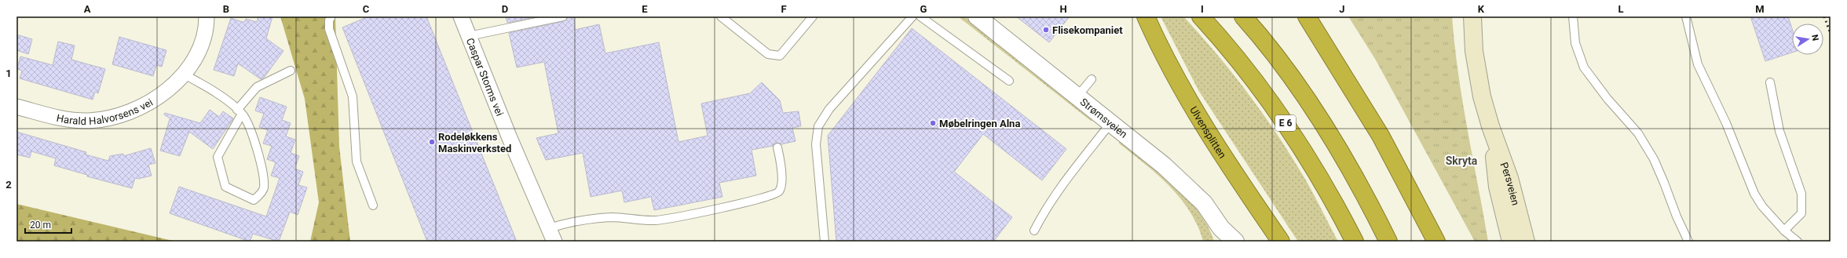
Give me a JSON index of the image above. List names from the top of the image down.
{
  "streets": {
    "highway": ["E 6", "Ulvensplitten"],
    "main road": ["Persveien"],
    "street": ["Caspar Storms vei", "Harald Halvorsens vei", "Strømsveien"]
  },
  "districts": ["Skryta"],
  "places": ["Flisekompaniet", "Møbelringen Alna", "Rodeløkkens Maskinverksted"],
  "scale_bar": "20 m",
  "north": "right",
  "grid": {
    "columns": [
      "A",
      "B",
      "C",
      "D",
      "E",
      "F",
      "G",
      "H",
      "I",
      "J",
      "K",
      "L",
      "M"
    ],
    "rows": ["1", "2"]
  }
}
